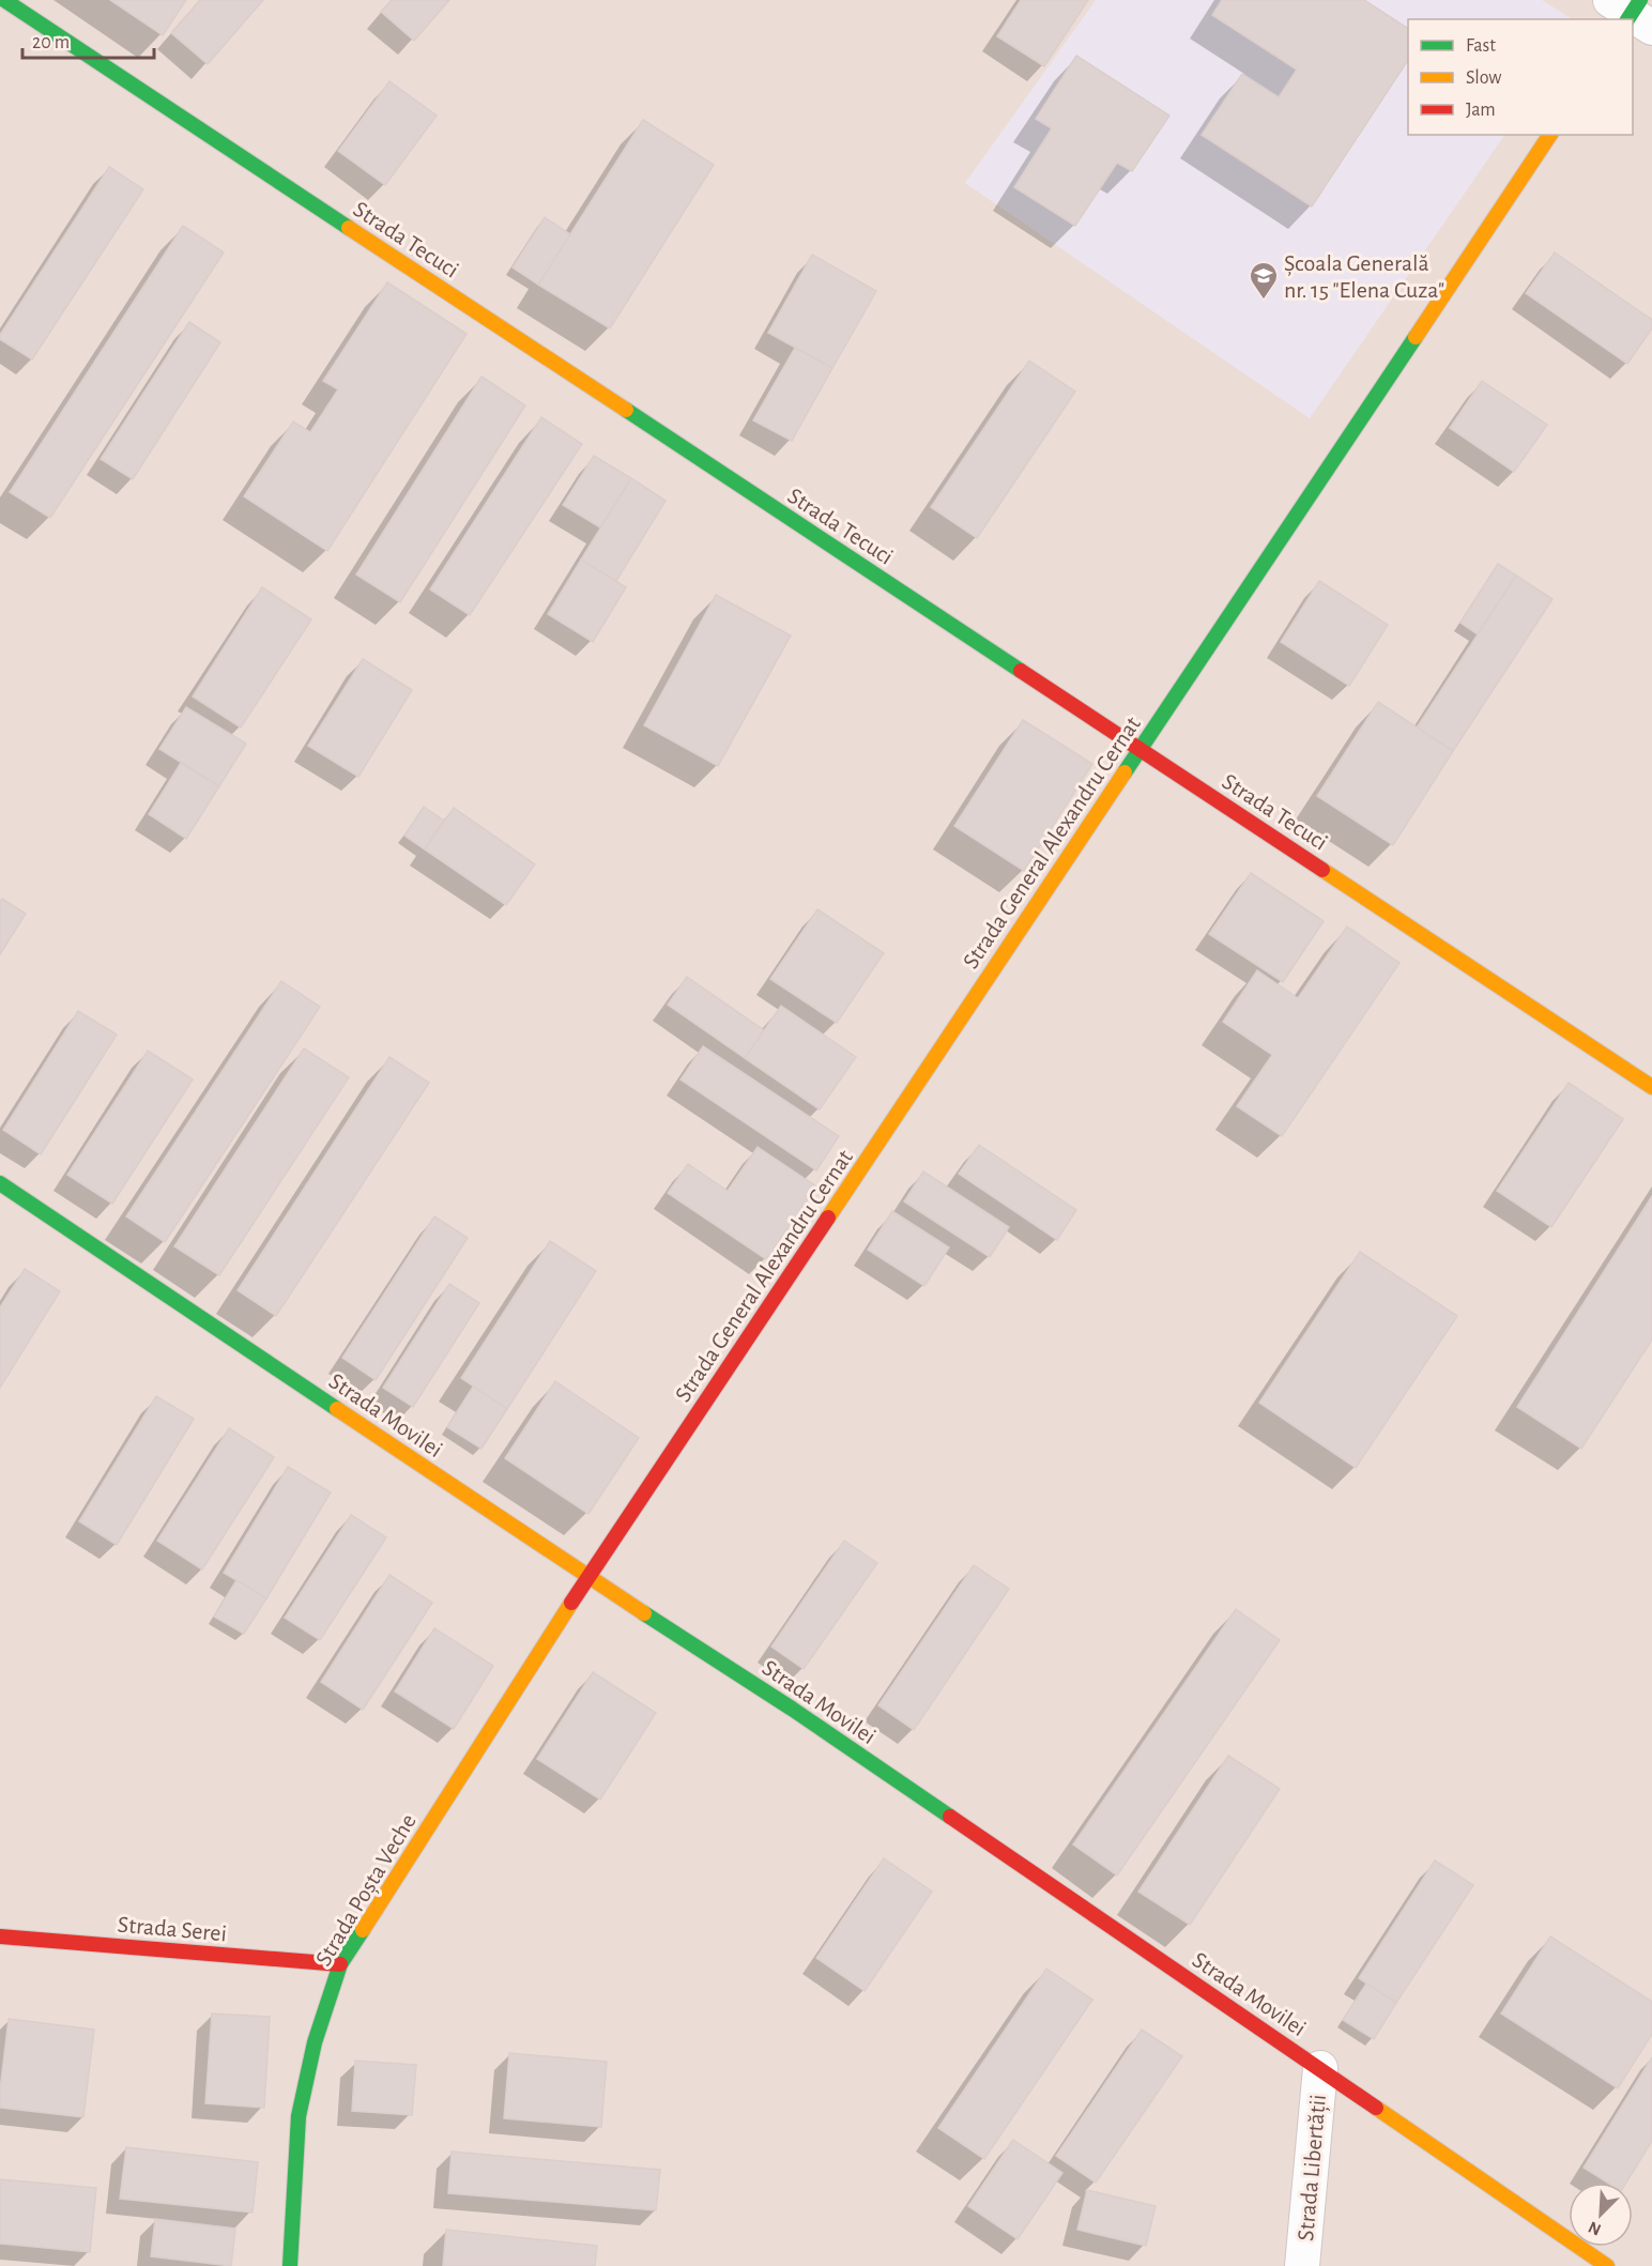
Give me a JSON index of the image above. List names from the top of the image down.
{
  "streets": {
    "street": [
      "Strada Tecuci",
      "Strada General Alexandru Cernat",
      "Strada Movilei",
      "Strada Poșta Veche",
      "Strada Serei",
      "Strada Libertății"
    ]
  },
  "crossings": [
    ["Strada Tecuci", "Strada General Alexandru Cernat"],
    ["Strada General Alexandru Cernat", "Strada Movilei"],
    ["Strada General Alexandru Cernat", "Strada Poșta Veche"],
    ["Strada Movilei", "Strada Poșta Veche"],
    ["Strada Movilei", "Strada Libertății"],
    ["Strada Poșta Veche", "Strada Serei"]
  ],
  "places": {
    "school or university": ["Școala Generală nr. 15 \"Elena Cuza\""]
  },
  "legend": ["Fast", "Slow", "Jam"],
  "scale_bar": "20 m",
  "north": "bottom left"
}
